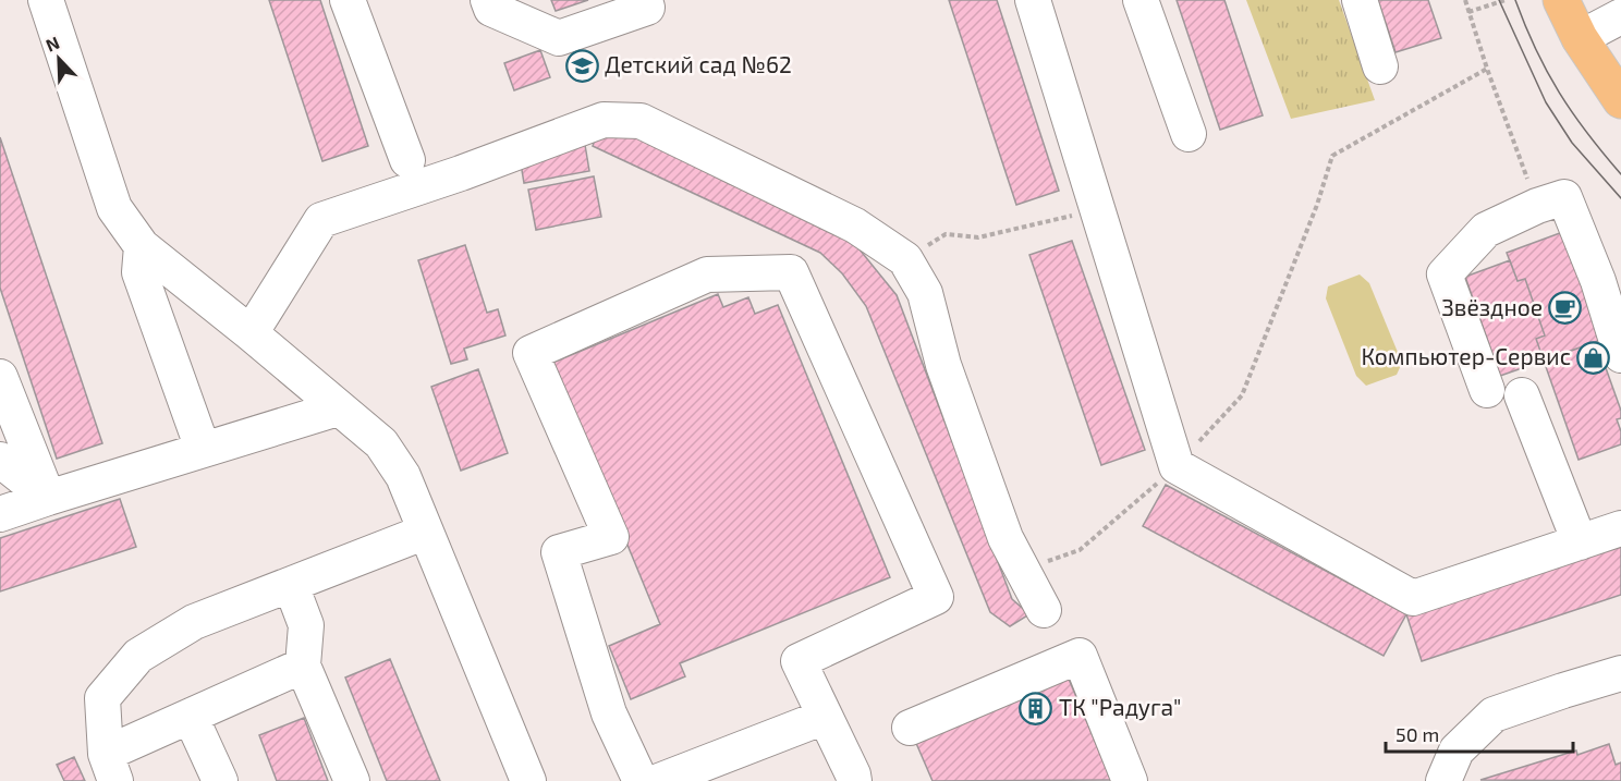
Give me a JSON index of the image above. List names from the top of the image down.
{
  "places": {
    "school or university": ["Детский сад №62"],
    "cafe": ["Звёздное"],
    "shop": ["Компьютер-Сервис"],
    "building": ["ТК \"Радуга\""]
  },
  "scale_bar": "50 m",
  "north": "top left"
}
